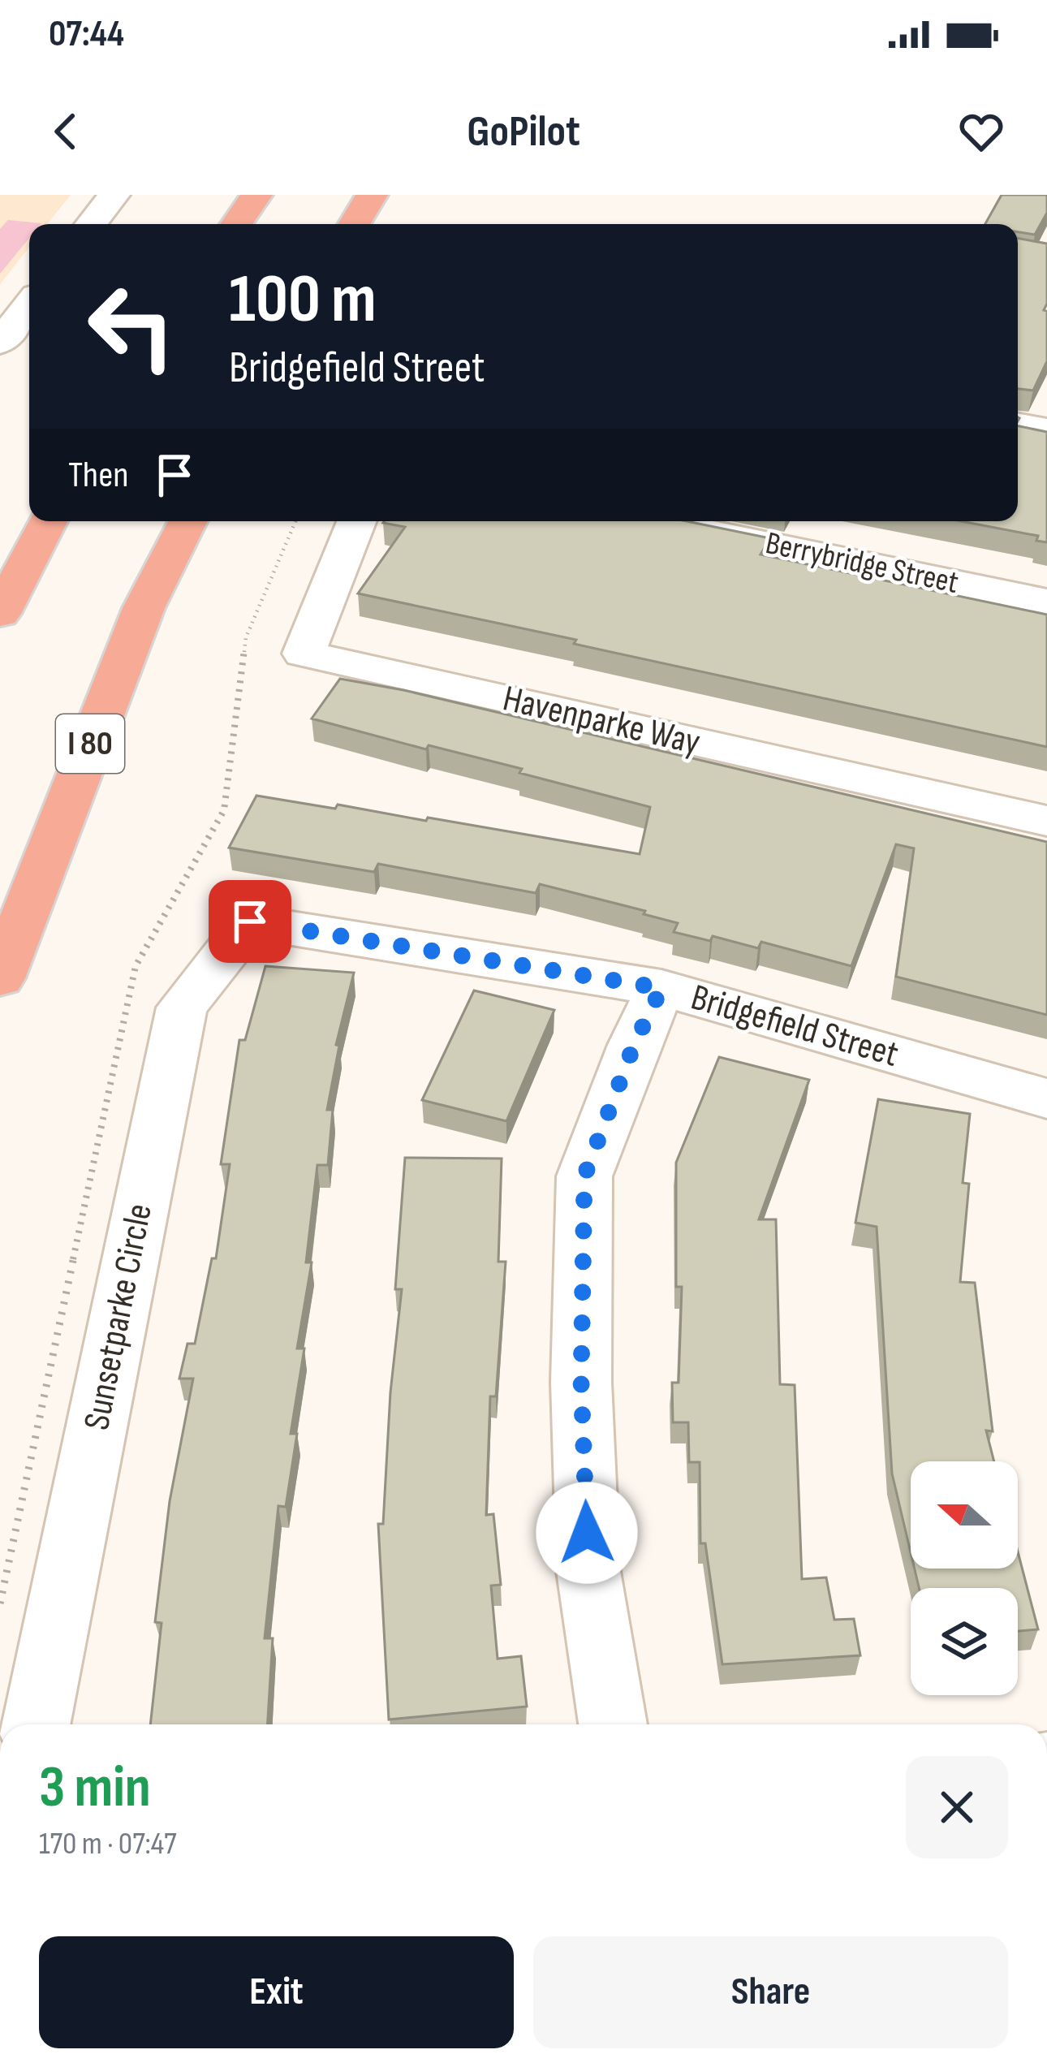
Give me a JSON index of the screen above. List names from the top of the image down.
{
  "streets": {
    "highway": ["I 80"],
    "street": [
      "Berrybridge Street",
      "Havenparke Way",
      "Bridgefield Street",
      "Sunsetparke Circle"
    ]
  },
  "crossings": [
    ["Bridgefield Street", "Sunsetparke Circle"]
  ],
  "north": "left",
  "page": {
    "status": "07:44",
    "header": "GoPilot",
    "turn": ["100 m", "Bridgefield Street"],
    "then": "Then",
    "heading": ["3 min", "170 m · 07:47"],
    "buttons": ["Exit", "Share"]
  }
}
